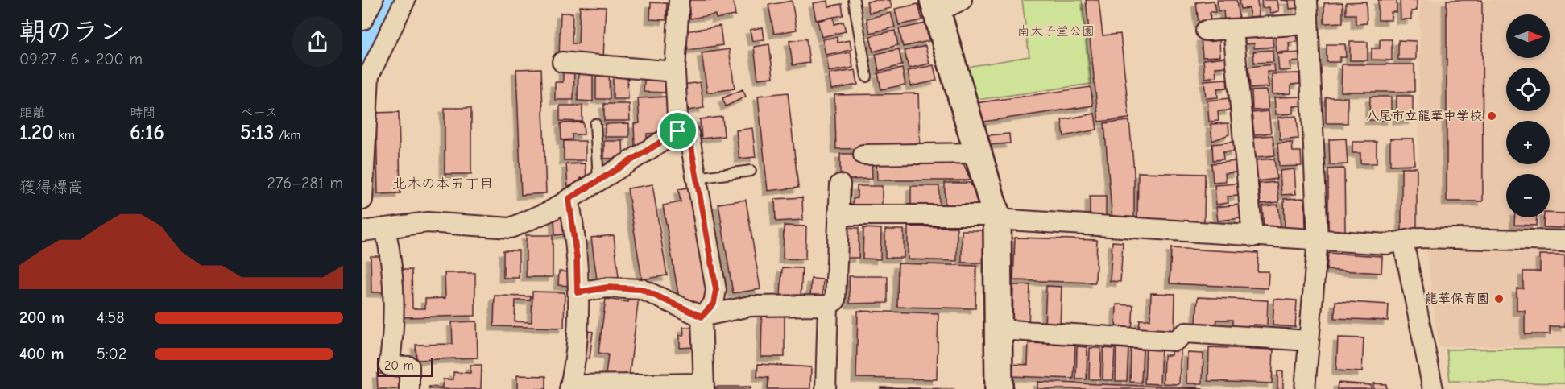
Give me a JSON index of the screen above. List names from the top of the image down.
{
  "districts": ["北木の本五丁目"],
  "parks": ["南太子堂公園"],
  "places": ["八尾市立龍華中学校", "龍華保育園"],
  "scale_bar": "20 m",
  "north": "right",
  "page": {
    "heading": ["朝のラン", "09:27 · 6 × 200 m"],
    "map_buttons": ["+", "−"],
    "stats": [
      ["距離", "1.20 km"],
      ["時間", "6:16"],
      ["ペース", "5:13 /km"]
    ],
    "chart": ["獲得標高", "276–281 m"],
    "list": [
      {
        "name": "200 m",
        "note": "4:58"
      },
      {
        "name": "400 m",
        "note": "5:02"
      }
    ],
    "scale": "20 m"
  }
}
